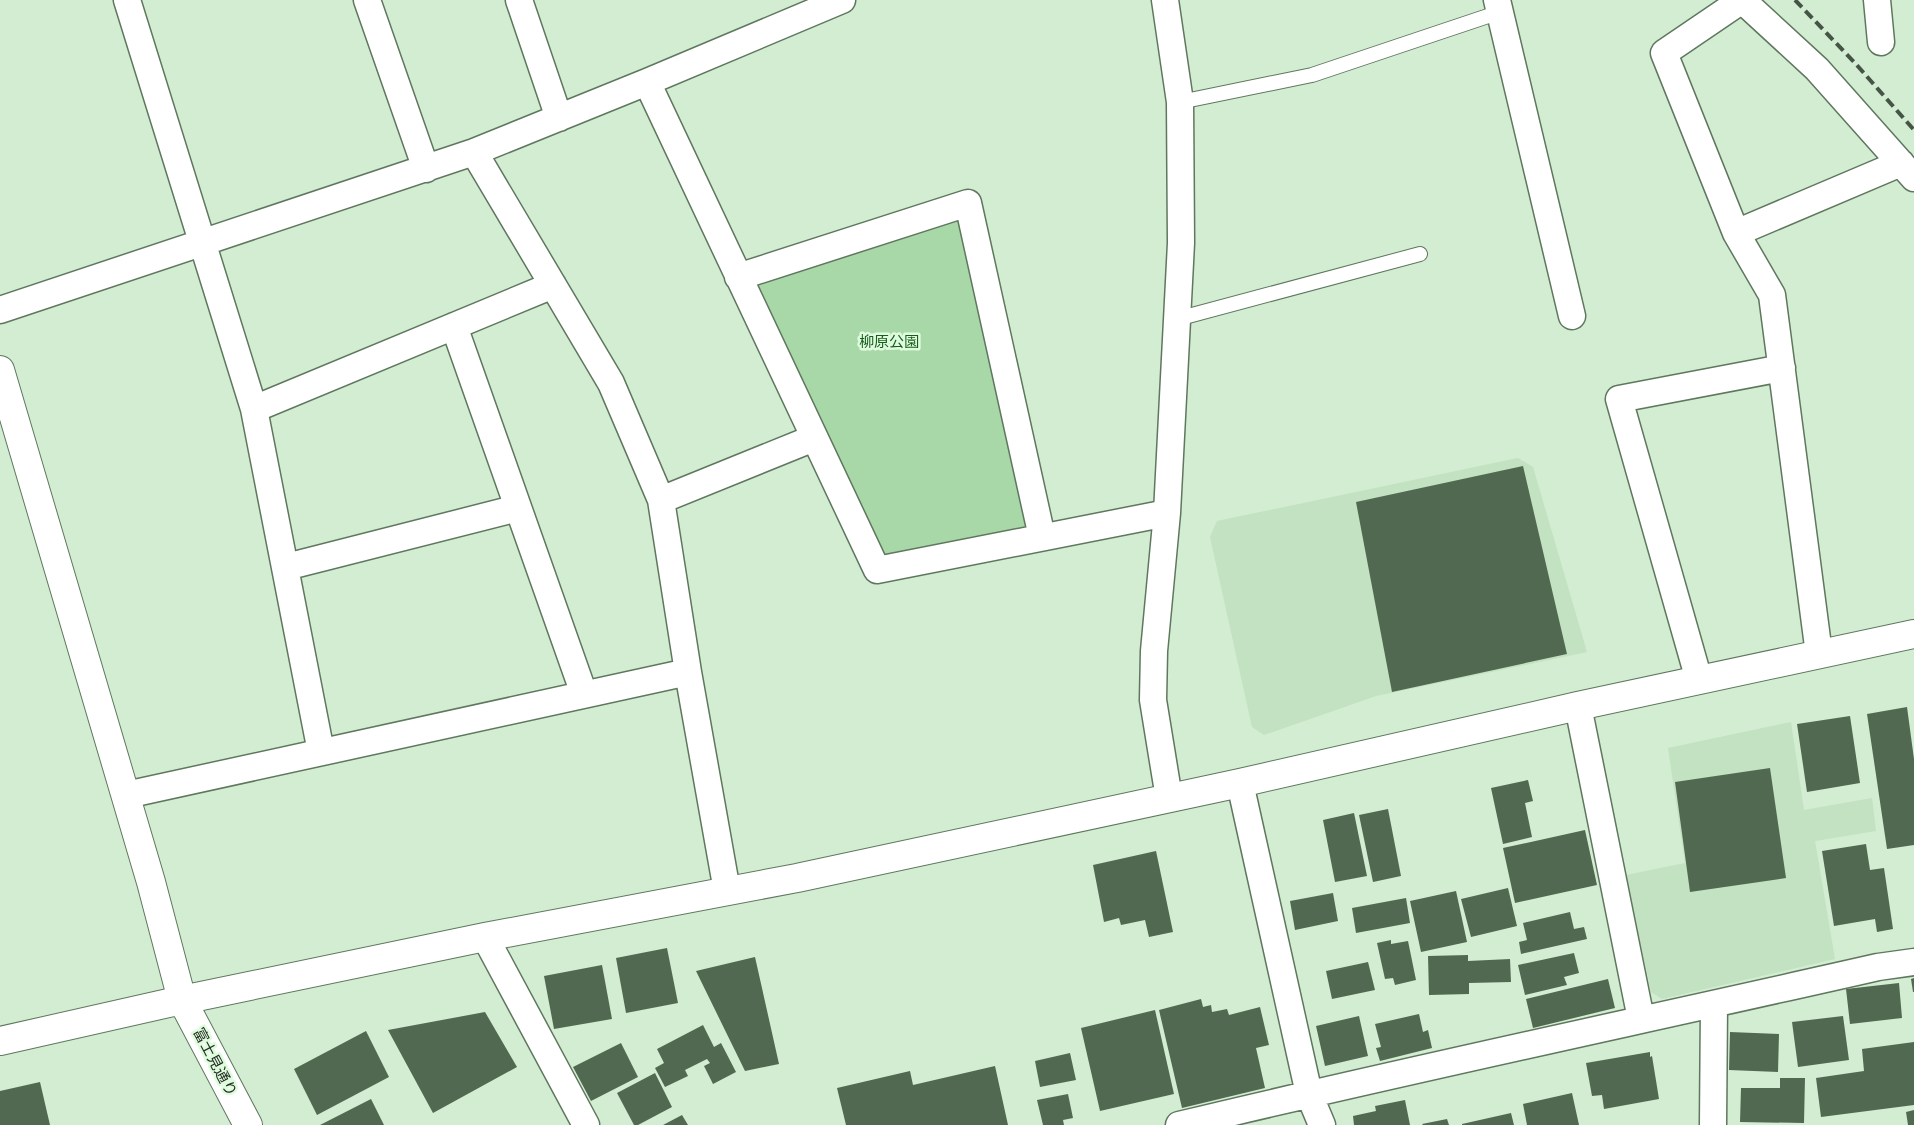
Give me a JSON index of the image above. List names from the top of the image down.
{
  "streets": {
    "street": ["富士見通り"]
  },
  "parks": ["柳原公園"]
}
